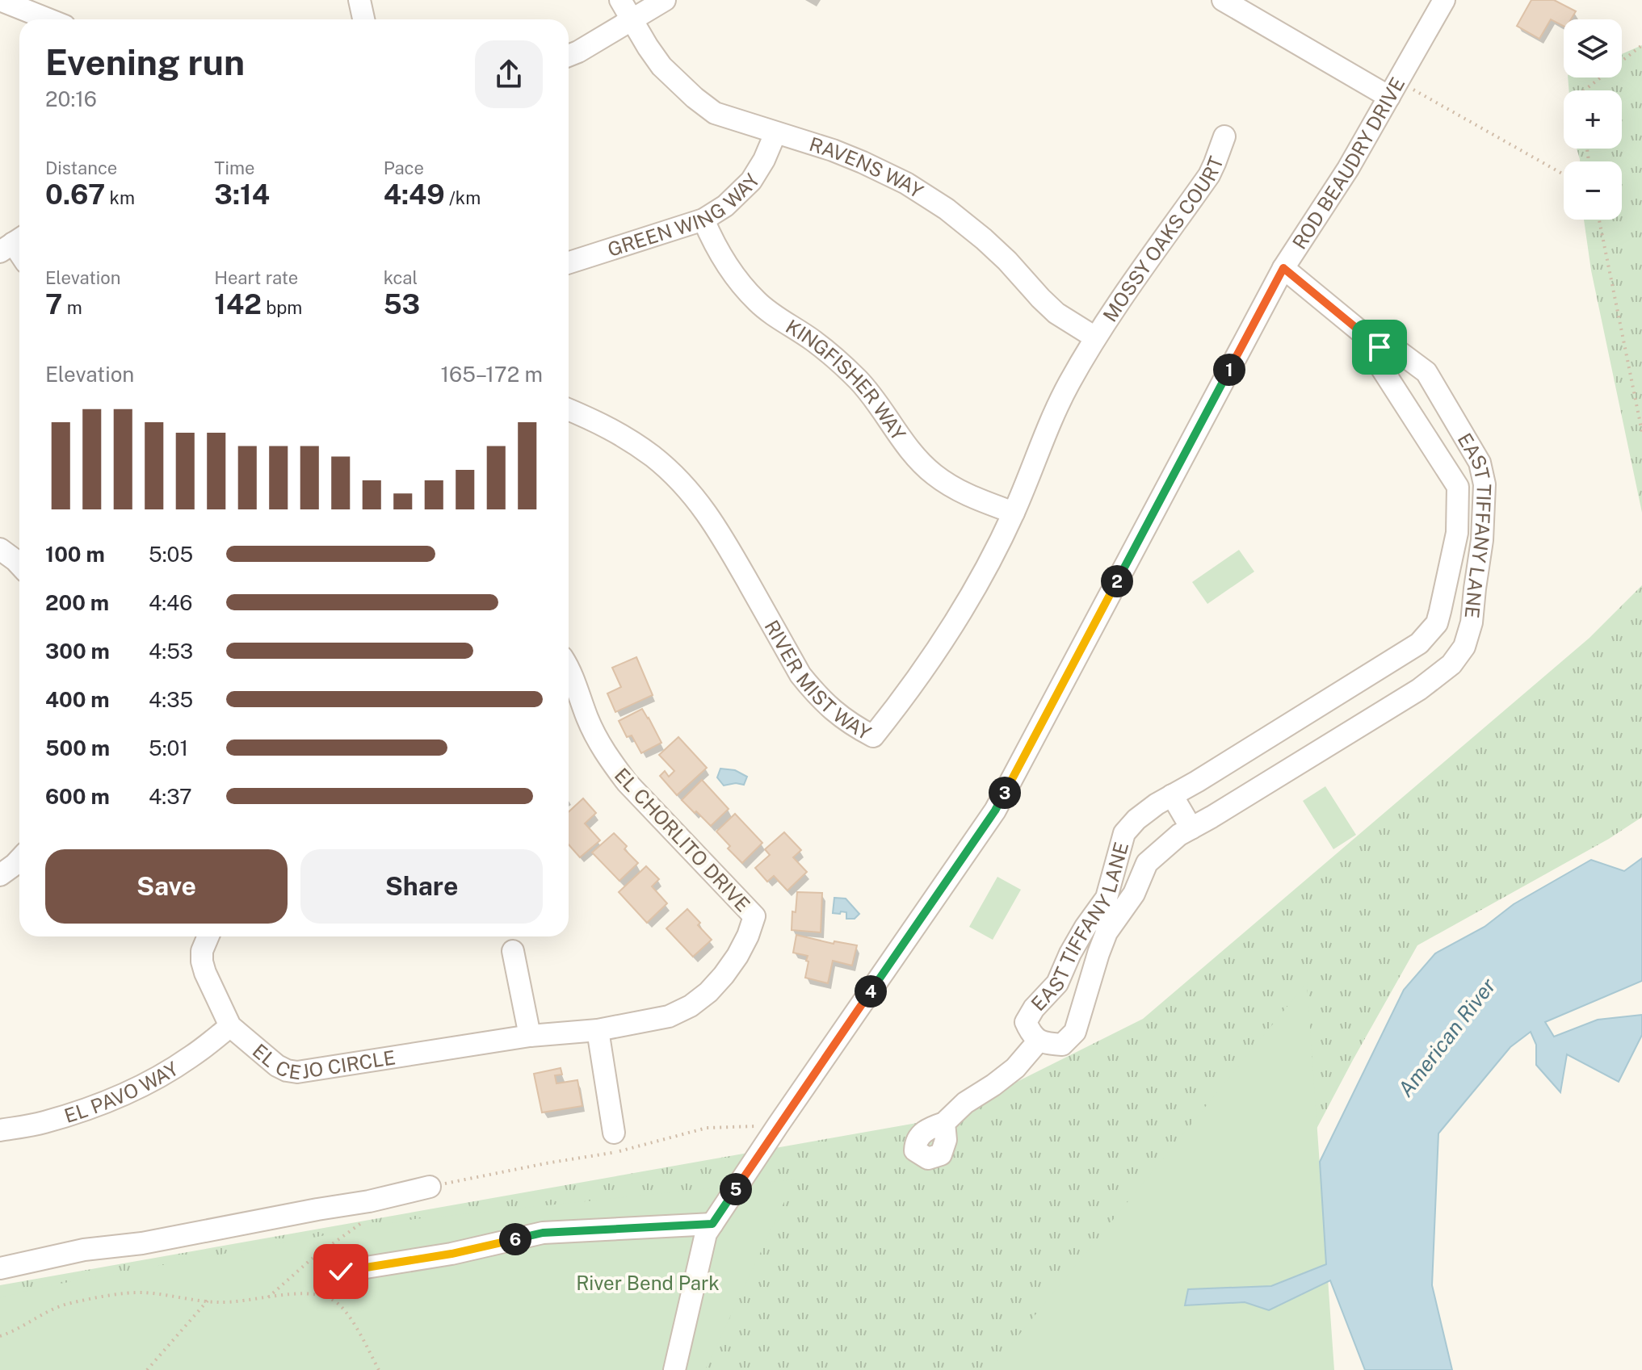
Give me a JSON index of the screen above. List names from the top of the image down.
{
  "streets": {
    "street": [
      "ROD BEAUDRY DRIVE",
      "RAVENS WAY",
      "GREEN WING WAY",
      "MOSSY OAKS COURT",
      "KINGFISHER WAY",
      "EAST TIFFANY LANE",
      "RIVER MIST WAY",
      "EL CHORLITO DRIVE",
      "EL CEJO CIRCLE",
      "EL PAVO WAY"
    ]
  },
  "crossings": [
    ["ROD BEAUDRY DRIVE", "EAST TIFFANY LANE"],
    ["RAVENS WAY", "GREEN WING WAY"],
    ["RAVENS WAY", "MOSSY OAKS COURT"],
    ["RAVENS WAY", "RIVER MIST WAY"],
    ["GREEN WING WAY", "KINGFISHER WAY"],
    ["MOSSY OAKS COURT", "RIVER MIST WAY"],
    ["KINGFISHER WAY", "RIVER MIST WAY"],
    ["EL CHORLITO DRIVE", "EL CEJO CIRCLE"],
    ["EL CEJO CIRCLE", "EL PAVO WAY"]
  ],
  "water": ["American River"],
  "parks": ["River Bend Park"],
  "page": {
    "map_buttons": ["+", "−"],
    "heading": ["Evening run", "20:16"],
    "stats": [
      ["Distance", "0.67 km"],
      ["Time", "3:14"],
      ["Pace", "4:49 /km"],
      ["Elevation", "7 m"],
      ["Heart rate", "142 bpm"],
      ["kcal", "53"]
    ],
    "chart": ["Elevation", "165–172 m"],
    "pins": [
      "1",
      "2",
      "3",
      "4",
      "5",
      "6"
    ],
    "list": [
      {
        "name": "100 m",
        "note": "5:05"
      },
      {
        "name": "200 m",
        "note": "4:46"
      },
      {
        "name": "300 m",
        "note": "4:53"
      },
      {
        "name": "400 m",
        "note": "4:35"
      },
      {
        "name": "500 m",
        "note": "5:01"
      },
      {
        "name": "600 m",
        "note": "4:37"
      }
    ],
    "buttons": ["Save", "Share"]
  }
}
